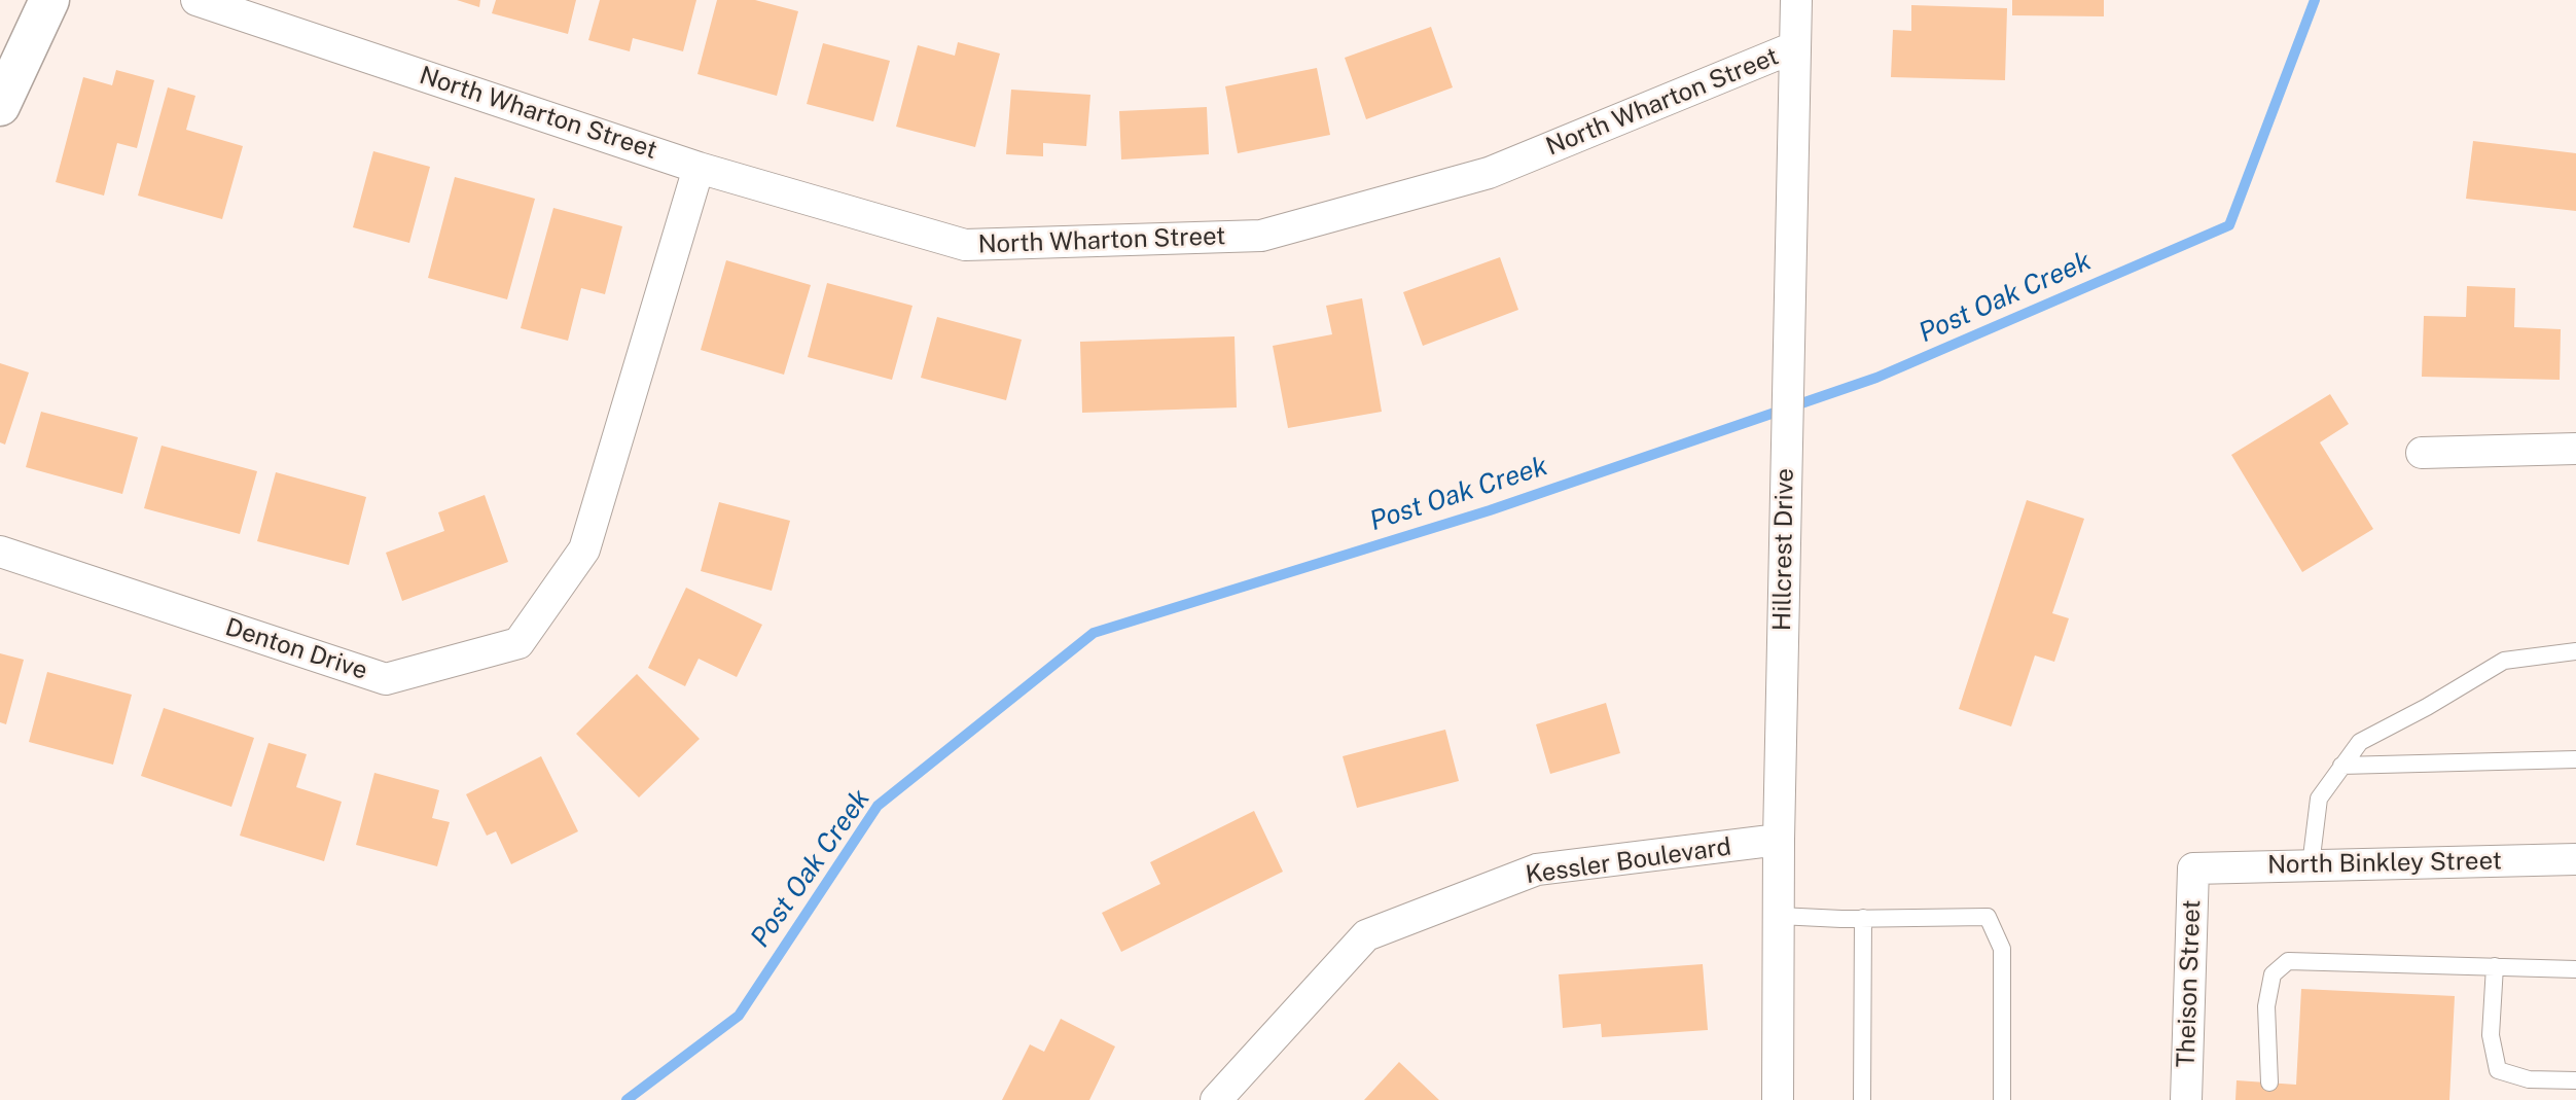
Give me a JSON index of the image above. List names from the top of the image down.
{
  "streets": {
    "street": [
      "North Wharton Street",
      "Hillcrest Drive",
      "Denton Drive",
      "Kessler Boulevard",
      "North Binkley Street",
      "Theison Street"
    ]
  },
  "crossings": [
    ["North Wharton Street", "Hillcrest Drive"],
    ["North Wharton Street", "Denton Drive"],
    ["Hillcrest Drive", "Kessler Boulevard"],
    ["North Binkley Street", "Theison Street"]
  ],
  "water": ["Post Oak Creek"]
}
